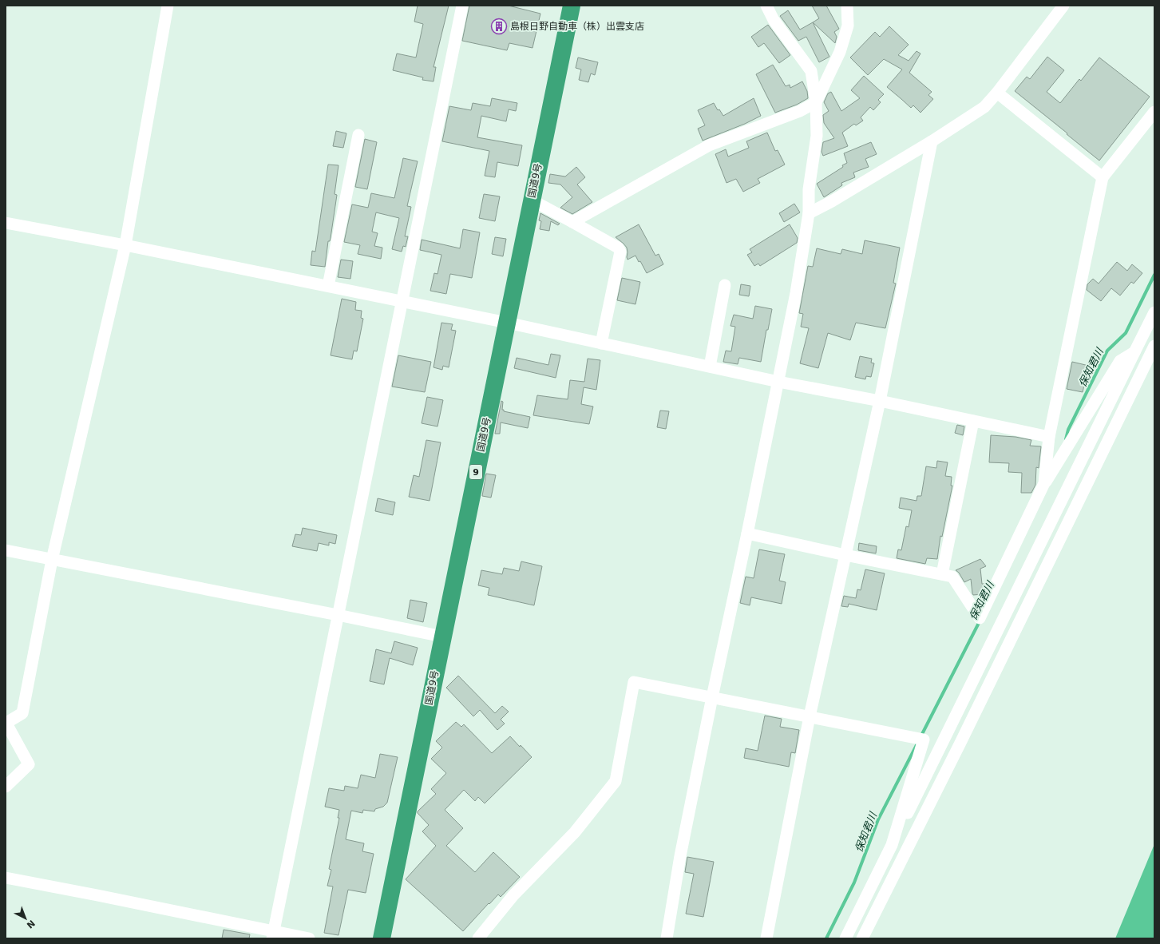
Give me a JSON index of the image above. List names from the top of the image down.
{
  "streets": {
    "highway": ["国道9号", "9"]
  },
  "water": ["保知君川"],
  "places": {
    "building": ["島根日野自動車（株）出雲支店"]
  },
  "north": "bottom right"
}
